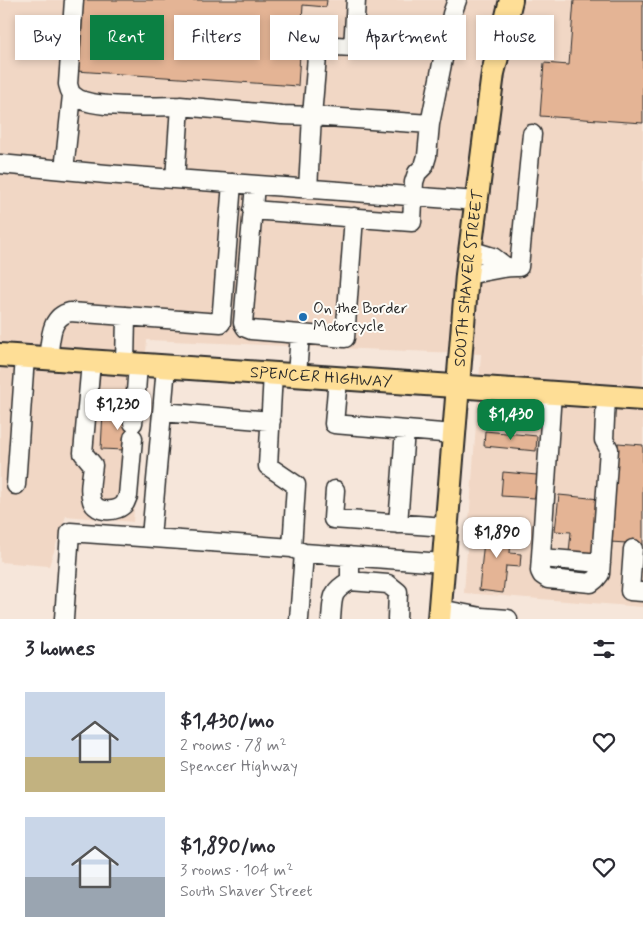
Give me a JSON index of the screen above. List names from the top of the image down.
{
  "streets": {
    "main road": ["SOUTH SHAVER STREET", "SPENCER HIGHWAY"]
  },
  "crossings": [
    ["SOUTH SHAVER STREET", "SPENCER HIGHWAY"]
  ],
  "places": ["On the Border Motorcycle"],
  "page": {
    "chip": [
      "Buy",
      "Rent",
      "Filters",
      "New",
      "Apartment",
      "House"
    ],
    "price": ["$1,230", "$1,430", "$1,890"],
    "heading": "3 homes",
    "list": [
      {
        "name": "$1,430/mo",
        "note": "2 rooms · 78 m² · Spencer Highway"
      },
      {
        "name": "$1,890/mo",
        "note": "3 rooms · 104 m² · South Shaver Street"
      }
    ]
  }
}
